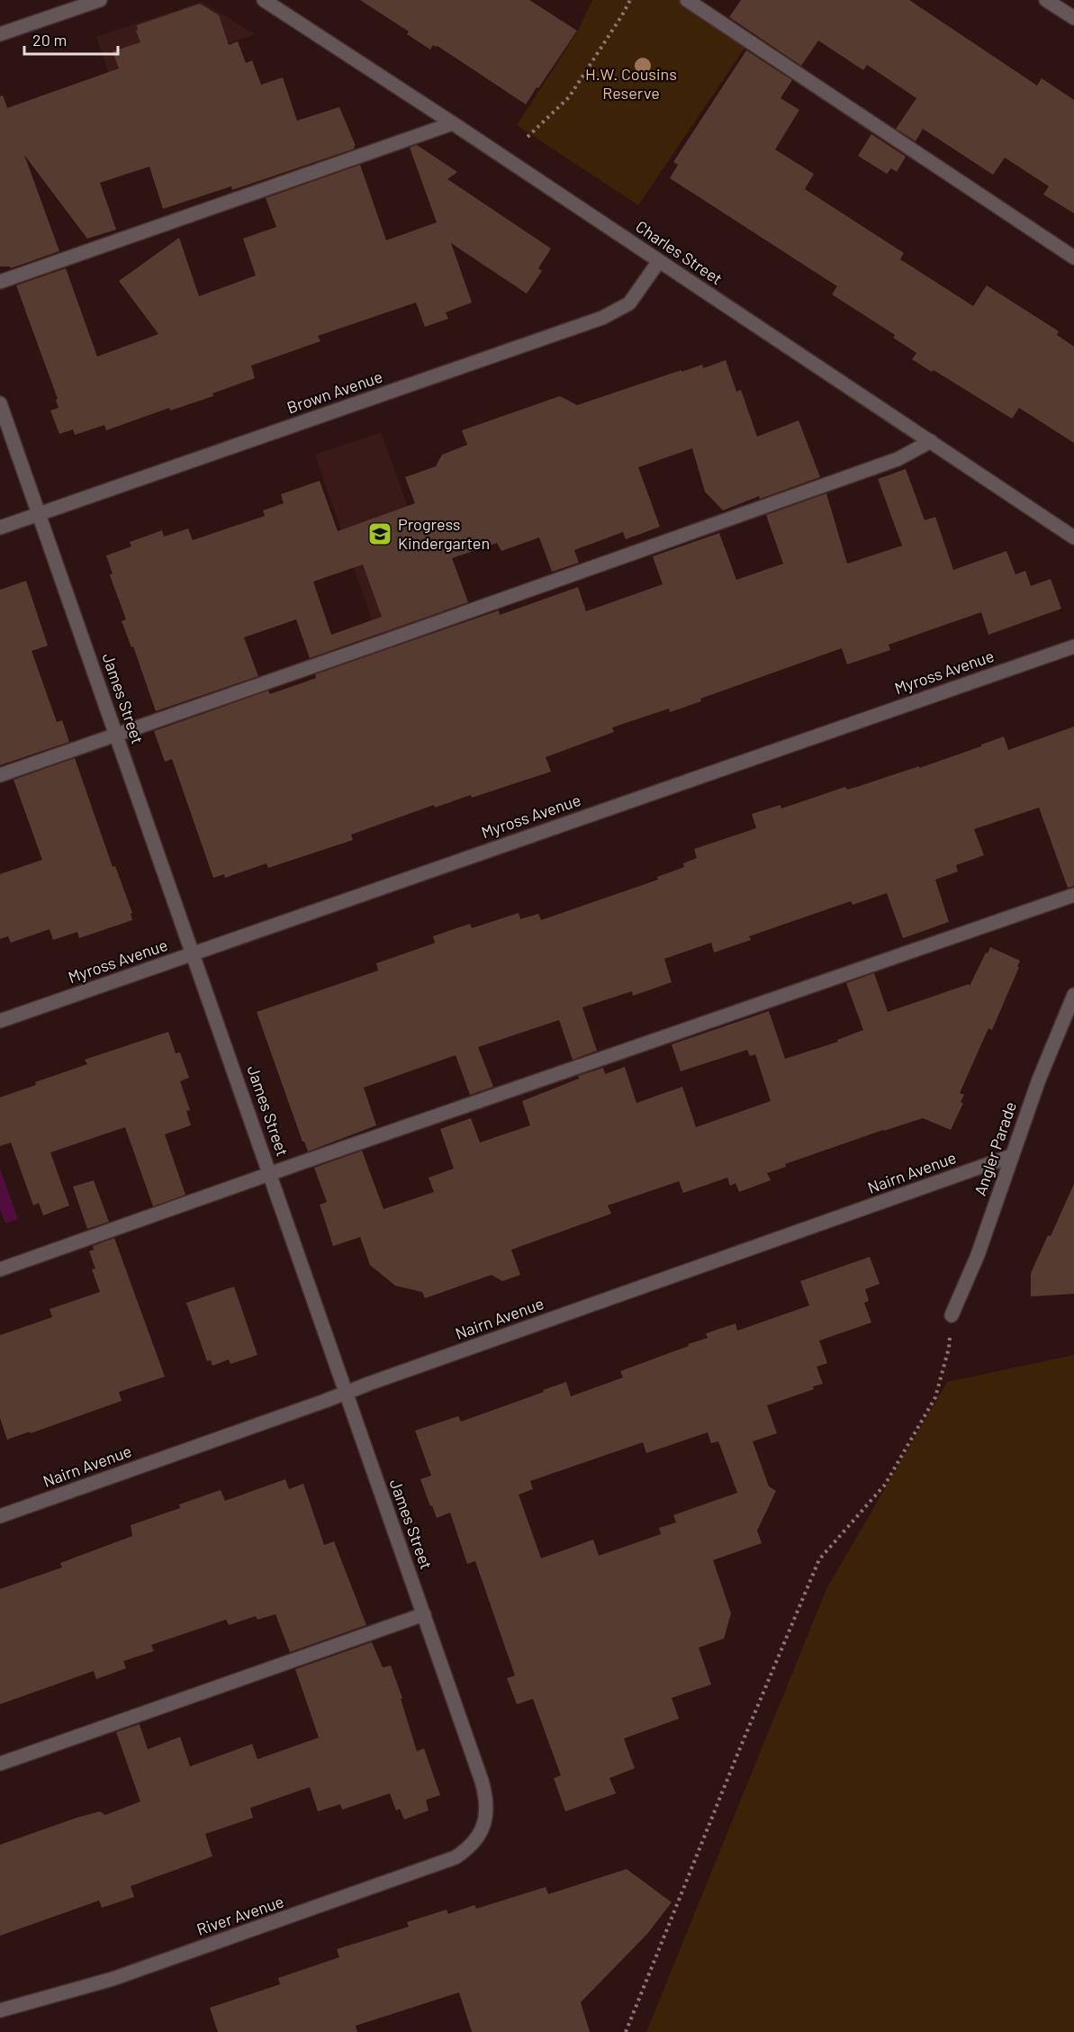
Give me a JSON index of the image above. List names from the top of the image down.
{
  "streets": {
    "street": [
      "Charles Street",
      "Brown Avenue",
      "Myross Avenue",
      "James Street",
      "Angler Parade",
      "Nairn Avenue",
      "River Avenue"
    ]
  },
  "crossings": [
    ["Charles Street", "Brown Avenue"],
    ["Brown Avenue", "James Street"],
    ["Myross Avenue", "James Street"],
    ["James Street", "Nairn Avenue"],
    ["James Street", "River Avenue"],
    ["Angler Parade", "Nairn Avenue"]
  ],
  "parks": ["H.W. Cousins Reserve"],
  "places": {
    "school or university": ["Progress Kindergarten"]
  },
  "scale_bar": "20 m"
}
